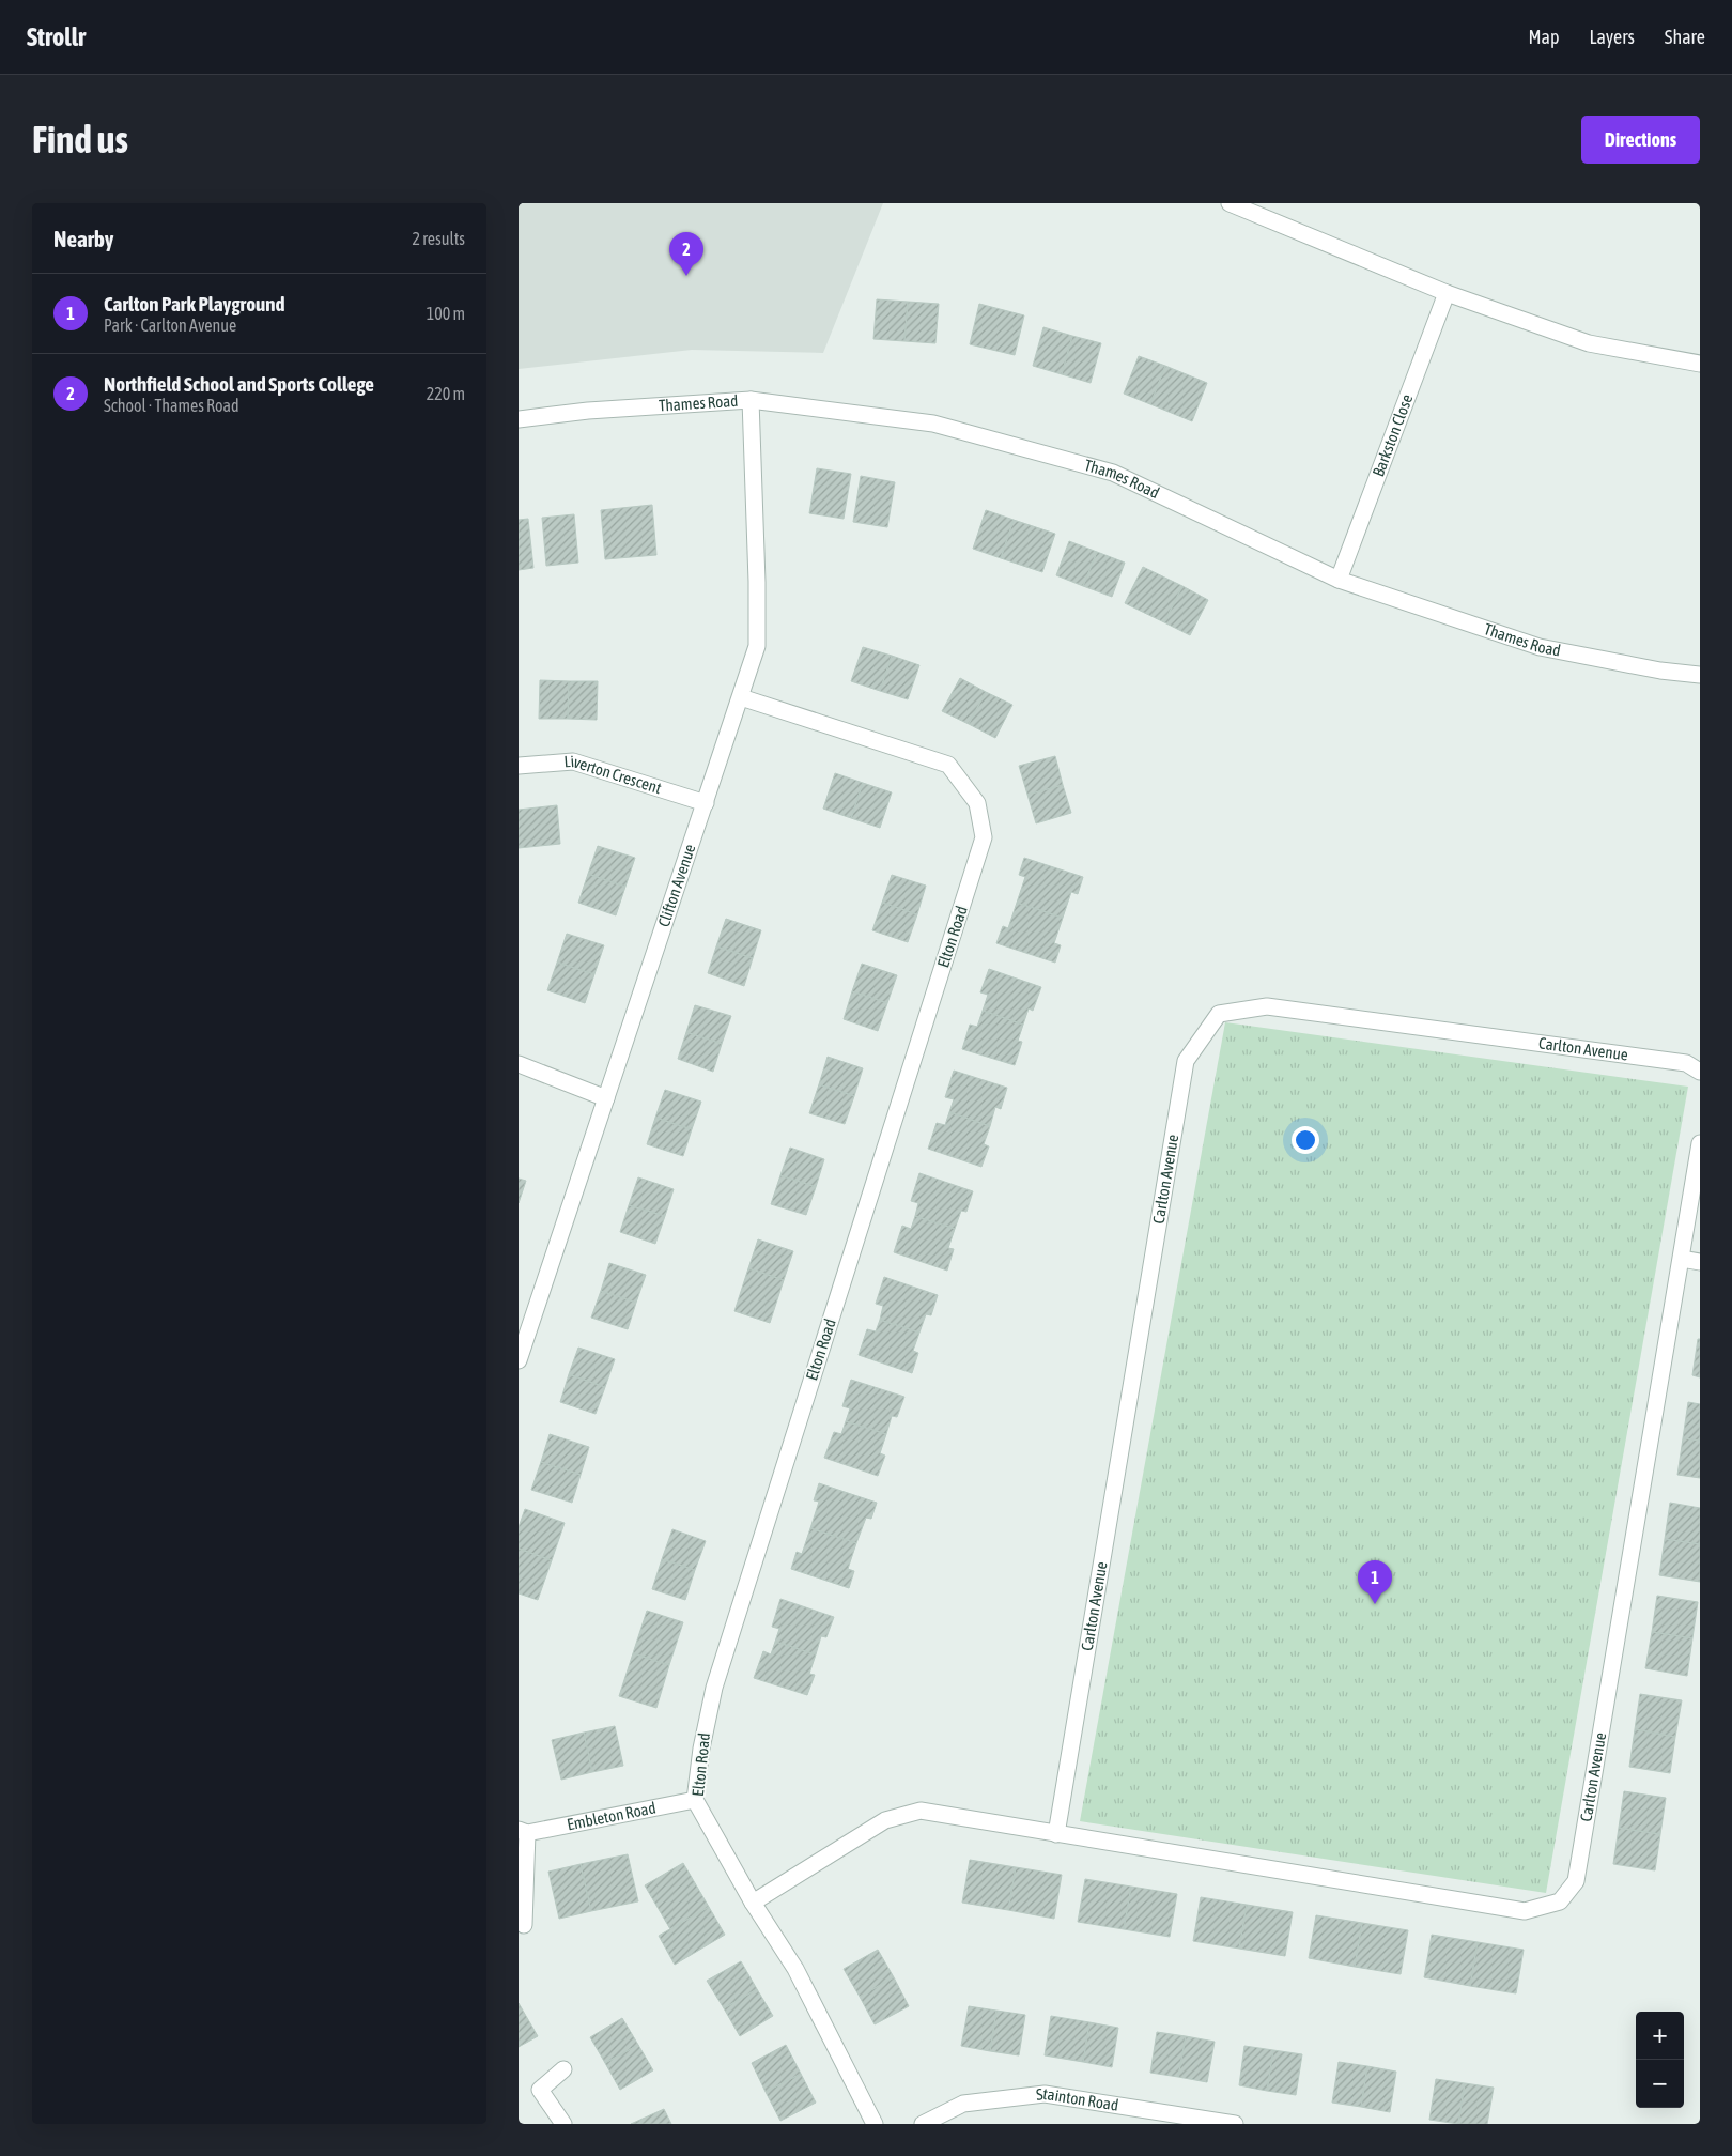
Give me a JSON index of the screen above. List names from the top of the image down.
{
  "streets": {
    "street": [
      "Thames Road",
      "Barkston Close",
      "Liverton Crescent",
      "Clifton Avenue",
      "Elton Road",
      "Carlton Avenue",
      "Embleton Road",
      "Stainton Road"
    ]
  },
  "crossings": [
    ["Thames Road", "Barkston Close"],
    ["Thames Road", "Clifton Avenue"],
    ["Liverton Crescent", "Clifton Avenue"],
    ["Clifton Avenue", "Elton Road"],
    ["Elton Road", "Carlton Avenue"],
    ["Elton Road", "Embleton Road"]
  ],
  "page": {
    "header": "Strollr",
    "nav": ["Map", "Layers", "Share"],
    "buttons": "Directions",
    "title": "Find us",
    "heading": ["Nearby", "2 results"],
    "pins": ["2", "1"],
    "list": [
      {
        "mark": "1",
        "name": "Carlton Park Playground",
        "note": "Park · Carlton Avenue",
        "value": "100 m"
      },
      {
        "mark": "2",
        "name": "Northfield School and Sports College",
        "note": "School · Thames Road",
        "value": "220 m"
      }
    ],
    "map_buttons": ["+", "−"]
  }
}
